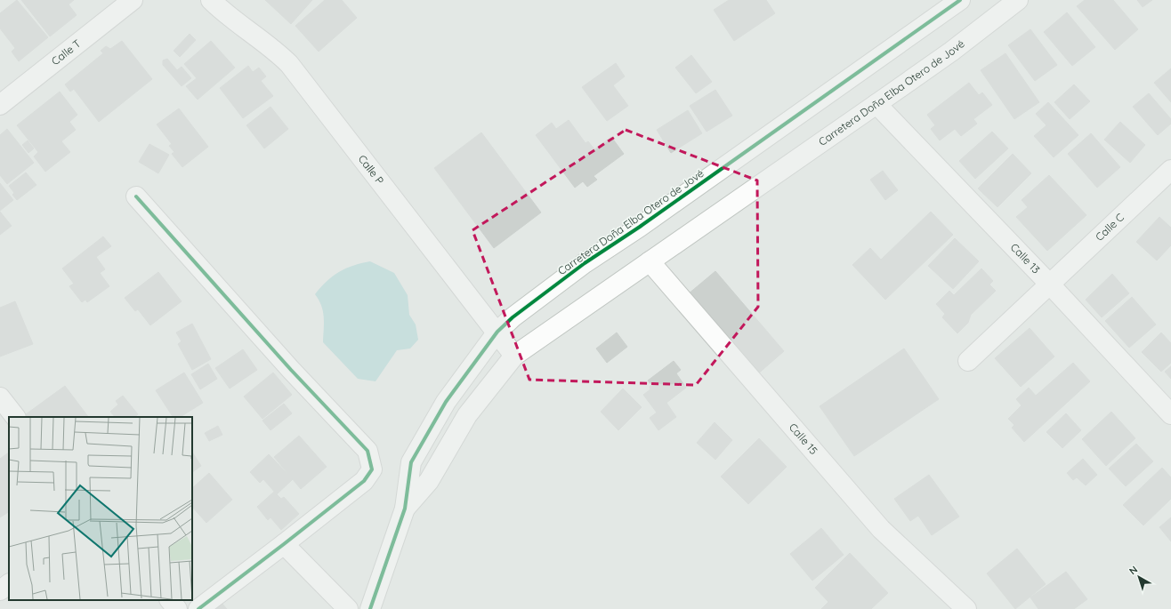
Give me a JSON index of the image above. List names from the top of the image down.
{
  "streets": {
    "street": [
      "Calle T",
      "Carretera Doña Elba Otero de Jové",
      "Calle P",
      "Calle C",
      "Calle 13",
      "Calle 15"
    ]
  },
  "crossings": [
    ["Carretera Doña Elba Otero de Jové", "Calle P"],
    ["Carretera Doña Elba Otero de Jové", "Calle 13"],
    ["Carretera Doña Elba Otero de Jové", "Calle 15"],
    ["Calle C", "Calle 13"]
  ],
  "north": "top left"
}
